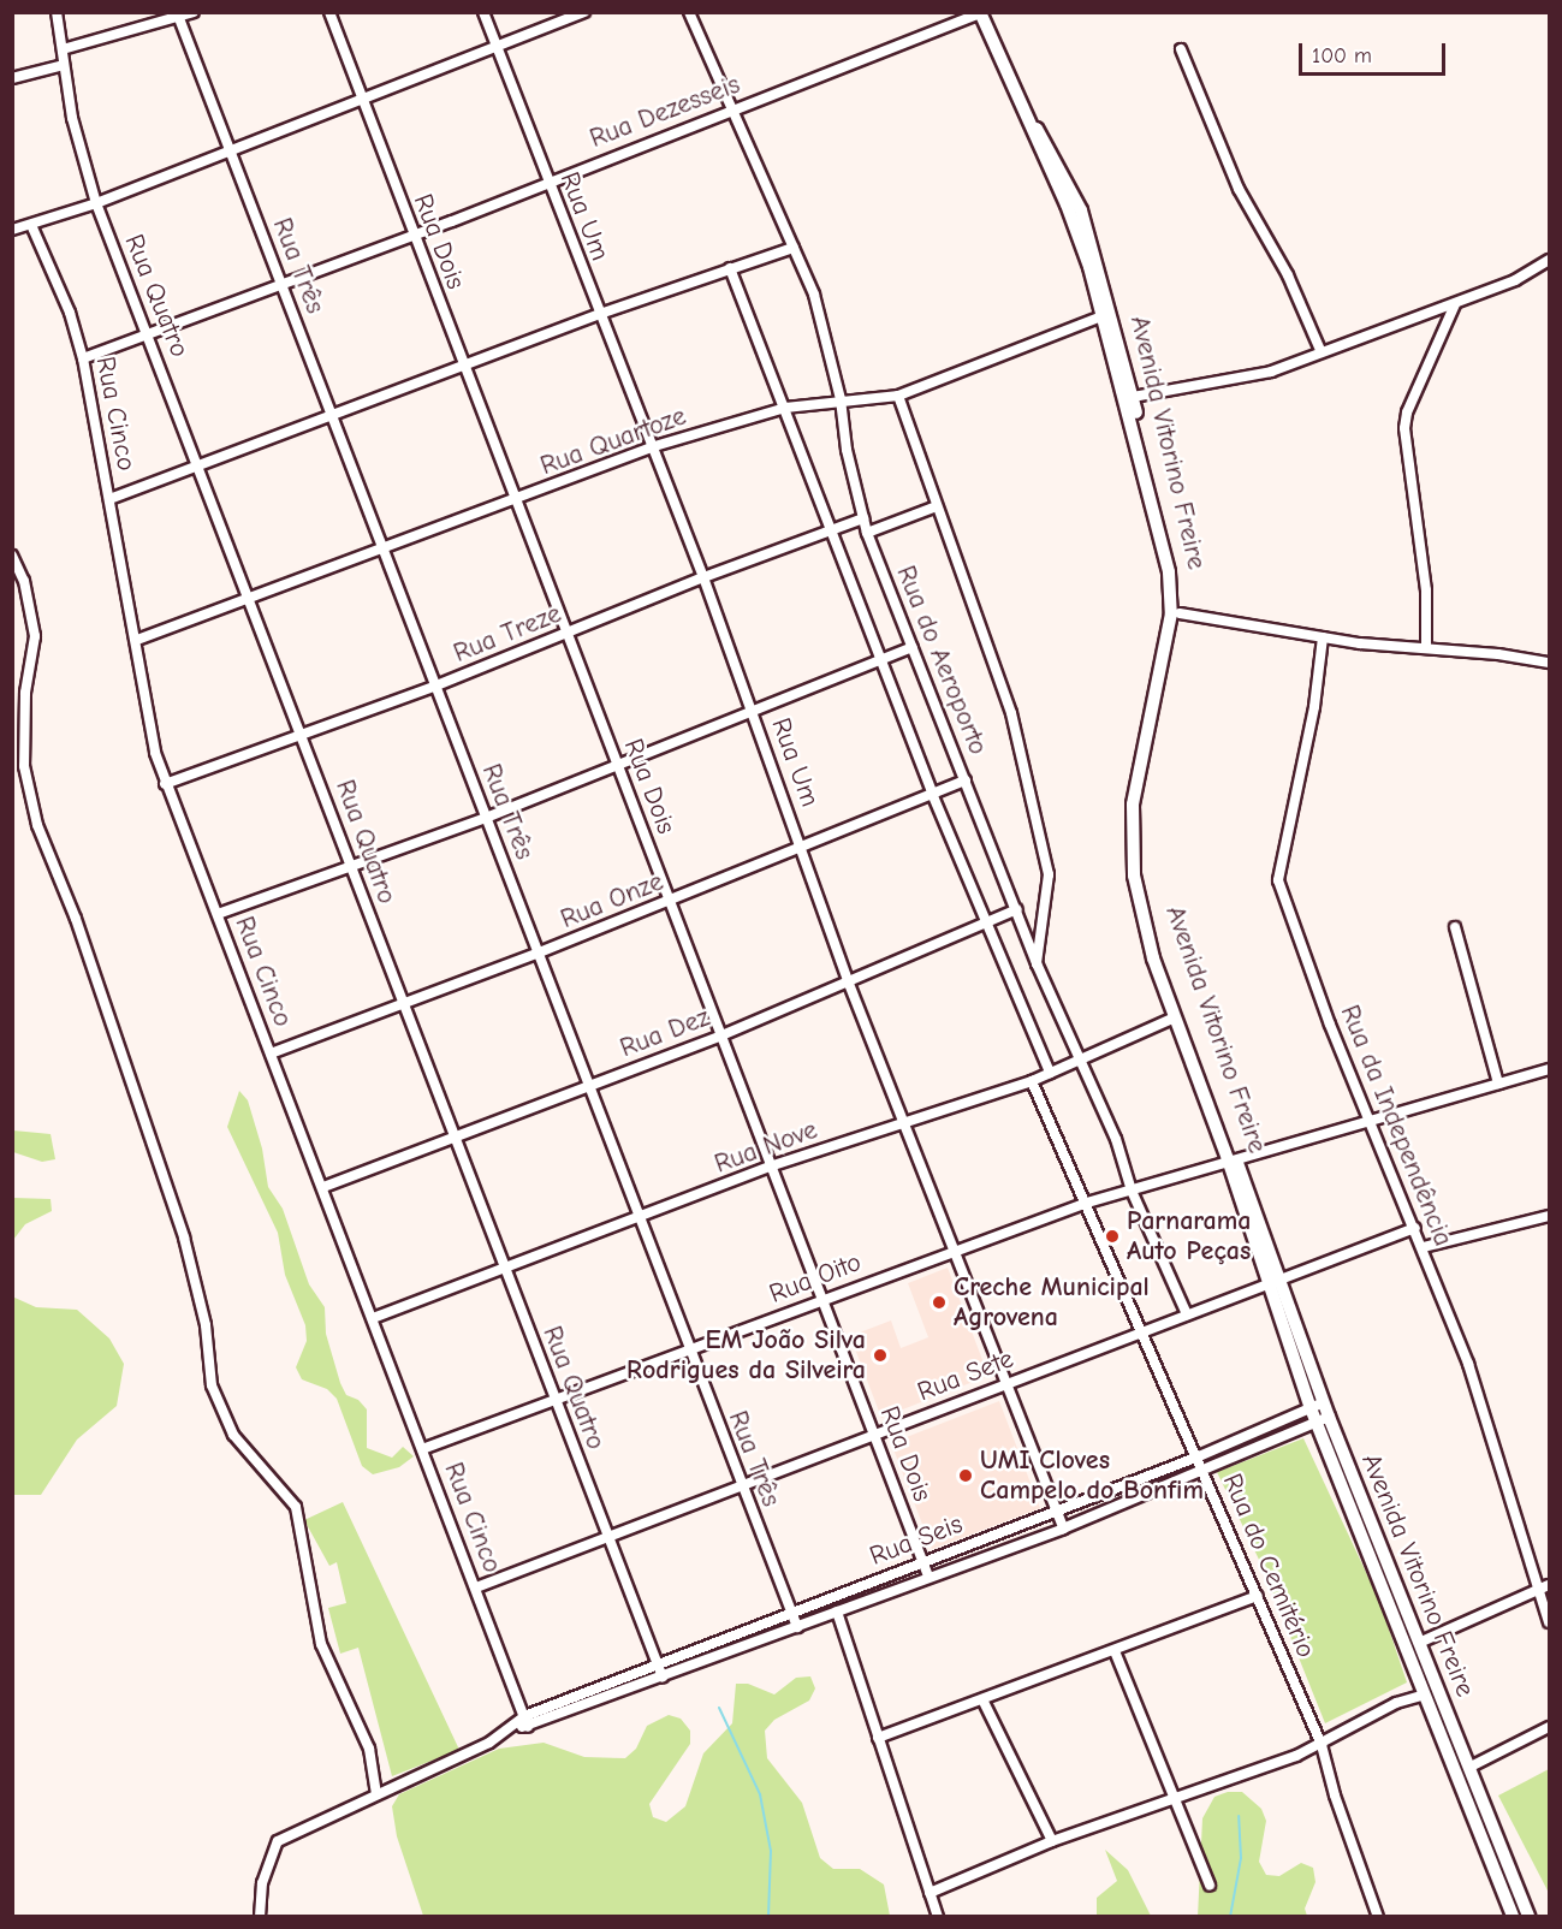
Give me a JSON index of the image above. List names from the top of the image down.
{
  "streets": {
    "street": [
      "Rua Dezesseis",
      "Rua Um",
      "Rua Dois",
      "Rua Três",
      "Rua Quatro",
      "Rua Cinco",
      "Rua Quartoze",
      "Avenida Vitorino Freire",
      "Rua Treze",
      "Rua do Aeroporto",
      "Rua Onze",
      "Rua Dez",
      "Rua da Independência",
      "Rua Nove",
      "Rua Oito",
      "Rua Sete",
      "Rua Seis",
      "Rua do Cemitério"
    ]
  },
  "crossings": [
    ["Rua Dezesseis", "Rua Um"],
    ["Rua Dezesseis", "Rua Dois"],
    ["Rua Dezesseis", "Rua Três"],
    ["Rua Dezesseis", "Rua Quatro"],
    ["Rua Dezesseis", "Rua Cinco"],
    ["Rua Dezesseis", "Avenida Vitorino Freire"],
    ["Rua Dezesseis", "Rua do Aeroporto"],
    ["Rua Um", "Rua Quartoze"],
    ["Rua Um", "Rua Treze"],
    ["Rua Um", "Rua Onze"],
    ["Rua Um", "Rua Dez"],
    ["Rua Um", "Rua Nove"],
    ["Rua Um", "Rua Oito"],
    ["Rua Um", "Rua Sete"],
    ["Rua Um", "Rua Seis"],
    ["Rua Dois", "Rua Quartoze"],
    ["Rua Dois", "Rua Treze"],
    ["Rua Dois", "Rua Onze"],
    ["Rua Dois", "Rua Dez"],
    ["Rua Dois", "Rua Nove"],
    ["Rua Dois", "Rua Oito"],
    ["Rua Dois", "Rua Sete"],
    ["Rua Dois", "Rua Seis"],
    ["Rua Três", "Rua Quartoze"],
    ["Rua Três", "Rua Treze"],
    ["Rua Três", "Rua Onze"],
    ["Rua Três", "Rua Dez"],
    ["Rua Três", "Rua Nove"],
    ["Rua Três", "Rua Oito"],
    ["Rua Três", "Rua Sete"],
    ["Rua Três", "Rua Seis"],
    ["Rua Quatro", "Rua Quartoze"],
    ["Rua Quatro", "Rua Treze"],
    ["Rua Quatro", "Rua Onze"],
    ["Rua Quatro", "Rua Dez"],
    ["Rua Quatro", "Rua Nove"],
    ["Rua Quatro", "Rua Oito"],
    ["Rua Quatro", "Rua Sete"],
    ["Rua Quatro", "Rua Seis"],
    ["Rua Cinco", "Rua Quartoze"],
    ["Rua Cinco", "Rua Treze"],
    ["Rua Cinco", "Rua Onze"],
    ["Rua Cinco", "Rua Dez"],
    ["Rua Cinco", "Rua Nove"],
    ["Rua Cinco", "Rua Oito"],
    ["Rua Cinco", "Rua Sete"],
    ["Rua Cinco", "Rua Seis"],
    ["Rua Quartoze", "Avenida Vitorino Freire"],
    ["Rua Quartoze", "Rua do Aeroporto"],
    ["Avenida Vitorino Freire", "Rua Nove"],
    ["Avenida Vitorino Freire", "Rua Oito"],
    ["Avenida Vitorino Freire", "Rua Sete"],
    ["Avenida Vitorino Freire", "Rua Seis"],
    ["Rua Treze", "Rua do Aeroporto"],
    ["Rua do Aeroporto", "Rua Onze"],
    ["Rua do Aeroporto", "Rua Dez"],
    ["Rua do Aeroporto", "Rua Nove"],
    ["Rua do Aeroporto", "Rua Oito"],
    ["Rua do Aeroporto", "Rua Sete"],
    ["Rua Nove", "Rua do Cemitério"],
    ["Rua Oito", "Rua do Cemitério"],
    ["Rua Sete", "Rua do Cemitério"],
    ["Rua Seis", "Rua do Cemitério"]
  ],
  "places": [
    "Parnarama Auto Peças",
    "Creche Municipal Agrovena",
    "EM João Silva Rodrigues da Silveira",
    "UMI Cloves Campelo do Bonfim"
  ],
  "scale_bar": "100 m"
}
